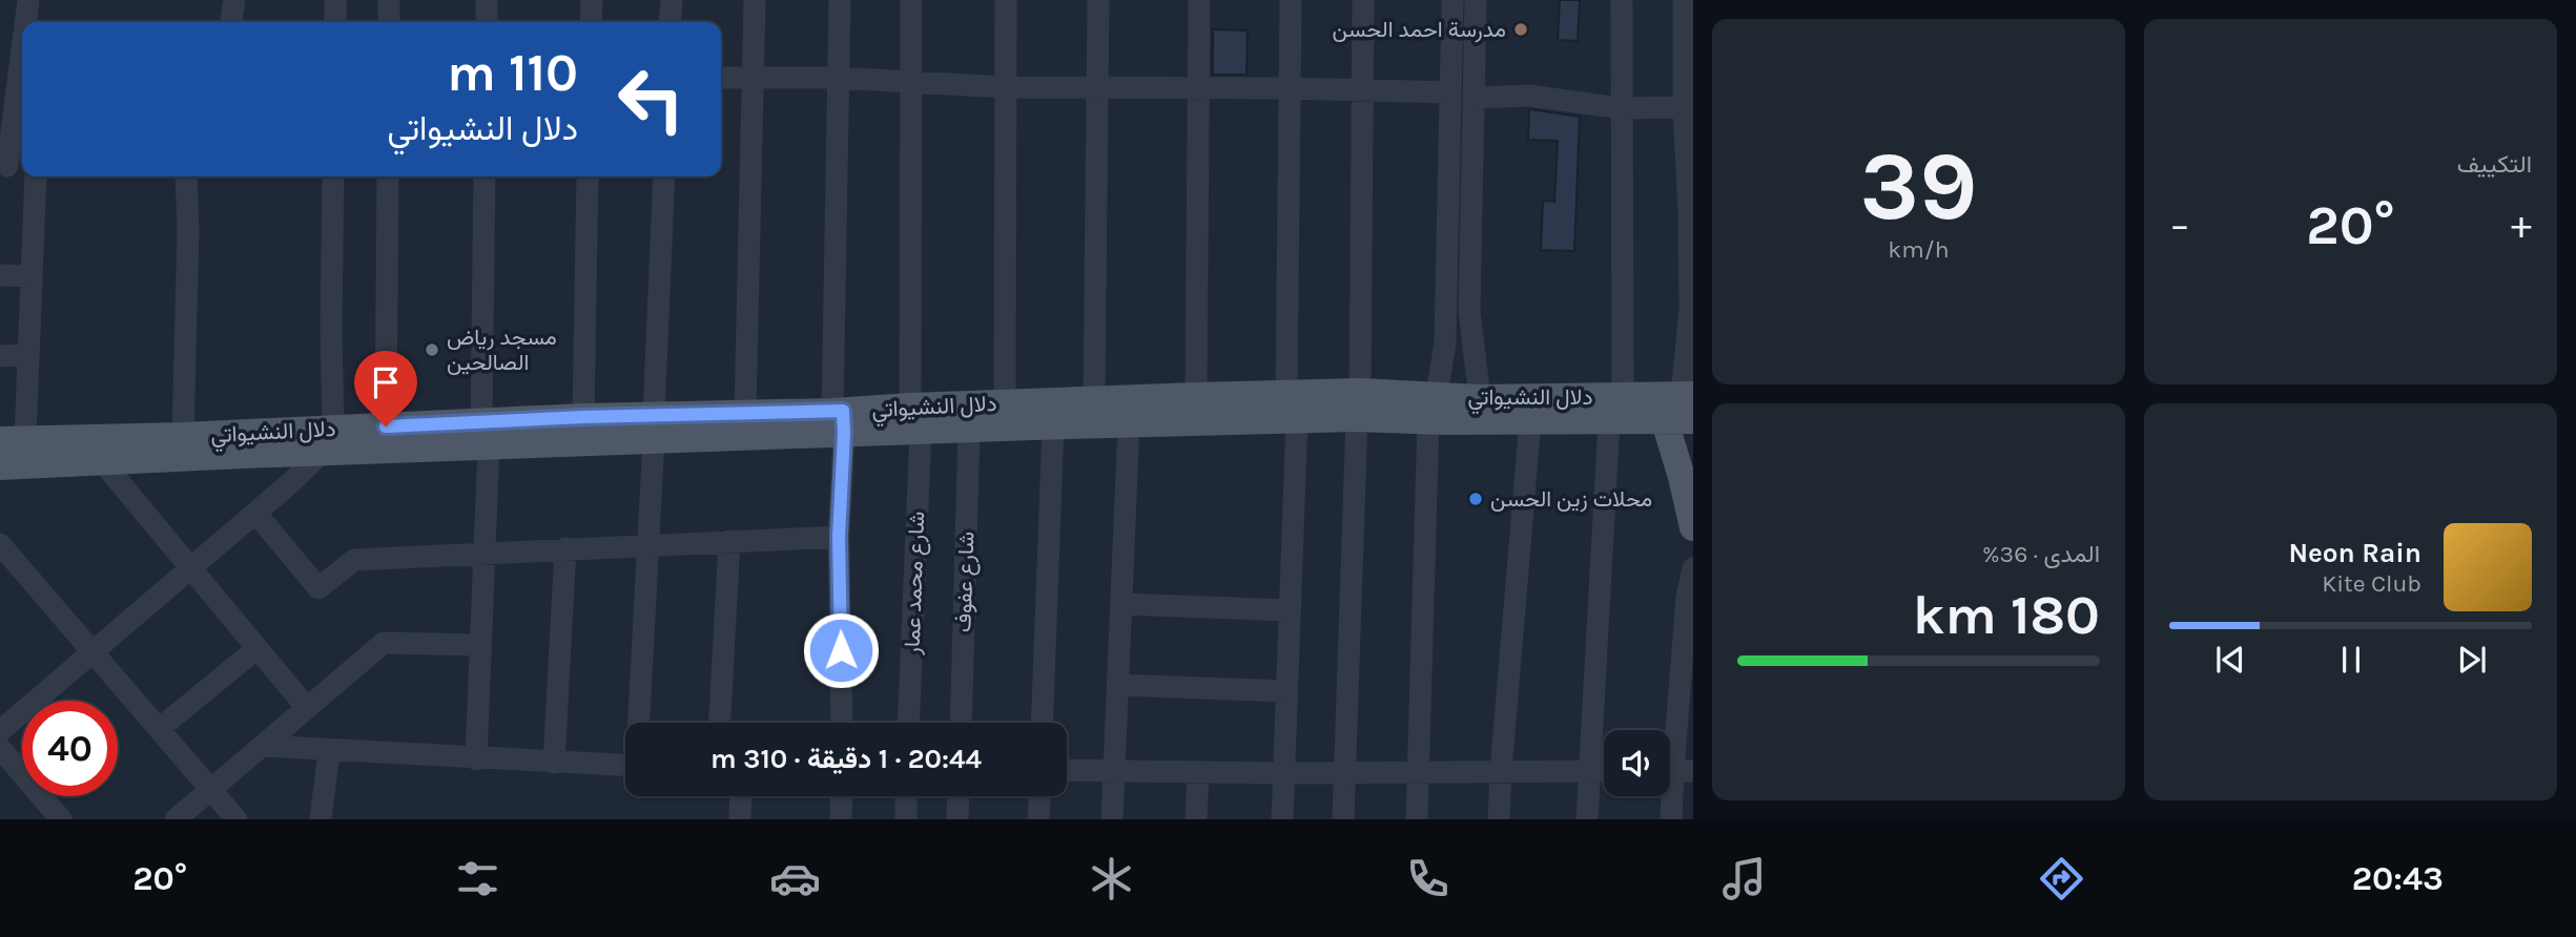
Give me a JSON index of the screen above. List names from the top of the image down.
{
  "streets": {
    "main road": ["دلال النشيواتي"],
    "street": ["شارع عفوف", "شارع محمد عمار"]
  },
  "crossings": [
    ["دلال النشيواتي", "شارع عفوف"],
    ["دلال النشيواتي", "شارع محمد عمار"]
  ],
  "places": ["مدرسة احمد الحسن", "مسجد رياض الصالحين", "محلات زين الحسن"],
  "page": {
    "tile": [
      "التكييف",
      ["39", "km/h"],
      ["المدى · 36%", "180 km"]
    ],
    "turn": ["110 m", "دلال النشيواتي"],
    "heat": ["−", "20°", "+"],
    "song": ["Neon Rain", "Kite Club"],
    "limit": "40",
    "trip": "20:44 · 1 دقيقة · 310 m",
    "tabs": ["20:43", "20°"]
  }
}
